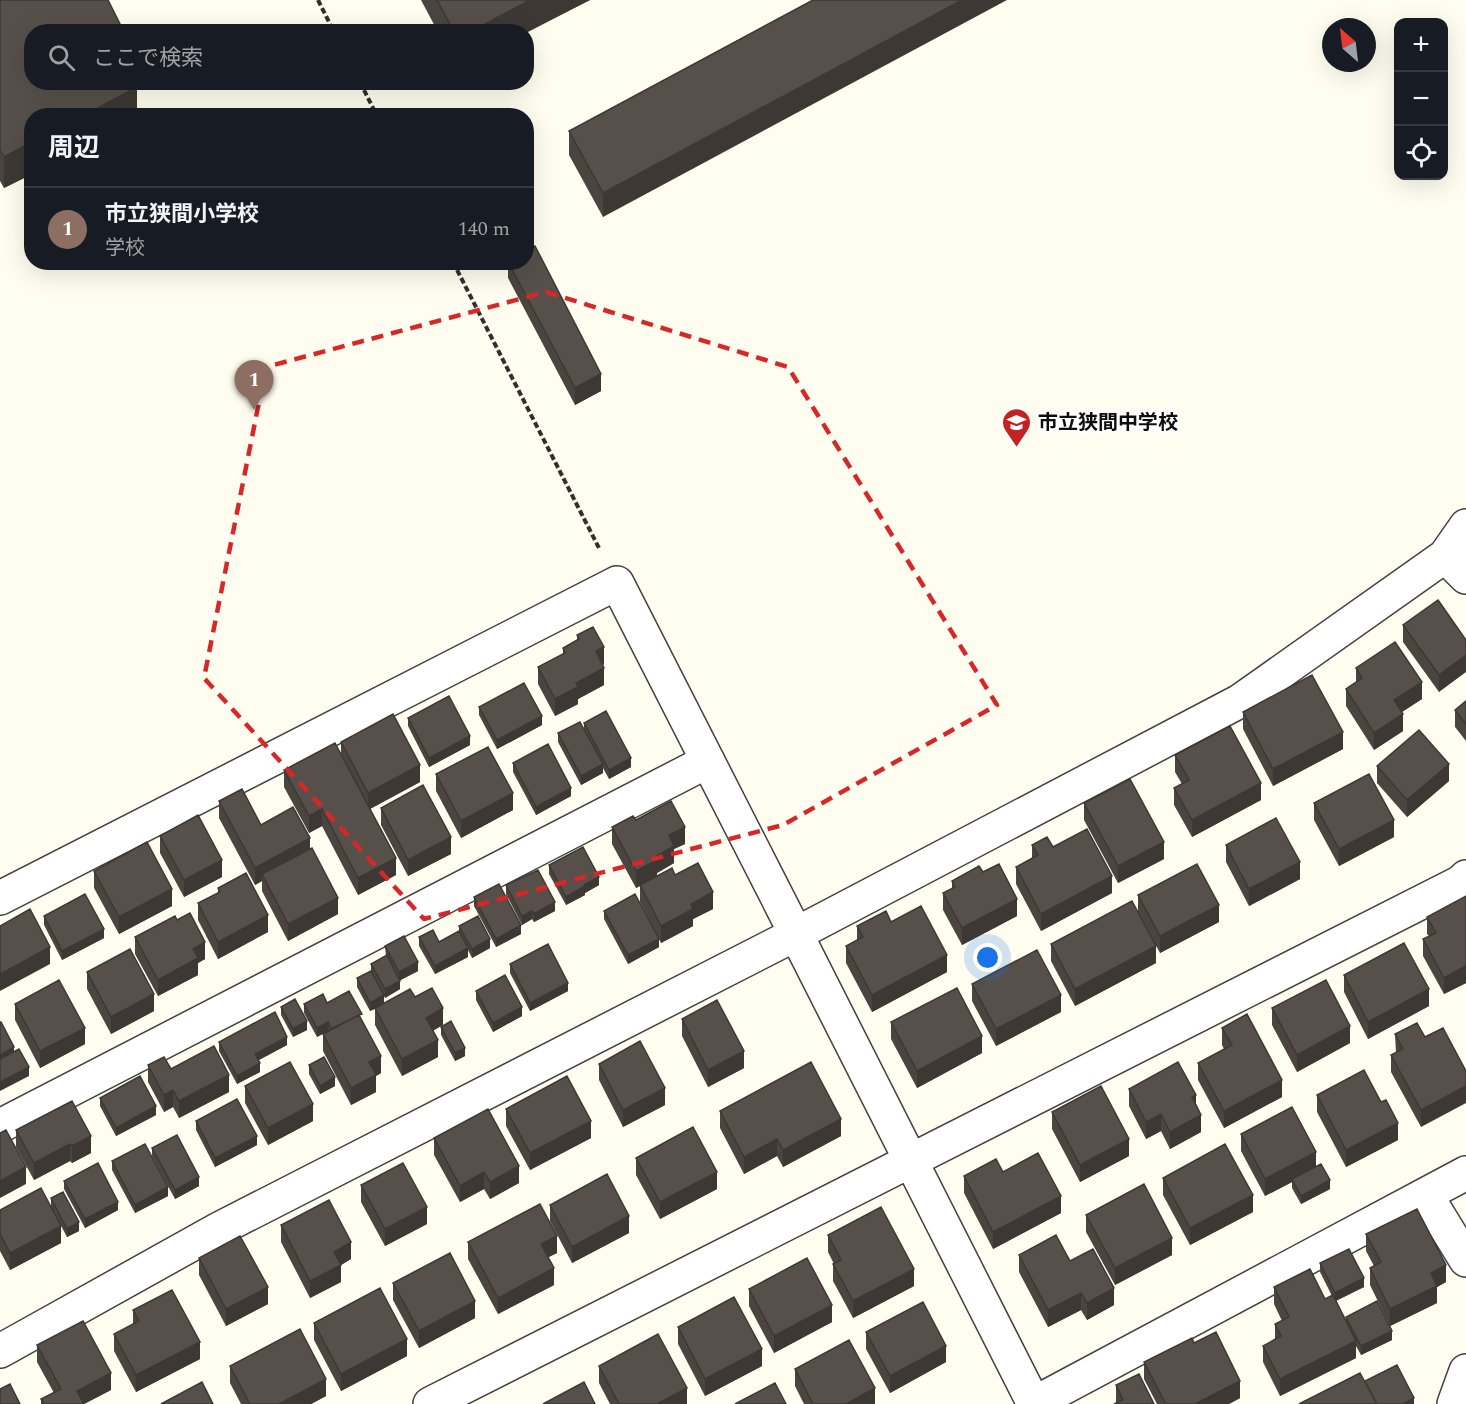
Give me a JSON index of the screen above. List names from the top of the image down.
{
  "places": {
    "school or university": ["市立狭間中学校"]
  },
  "north": "top left",
  "page": {
    "map_buttons": ["+", "−"],
    "search": "ここで検索",
    "heading": "周辺",
    "list": [
      {
        "mark": "1",
        "name": "市立狭間小学校",
        "note": "学校",
        "value": "140 m"
      }
    ],
    "pins": "1"
  }
}
